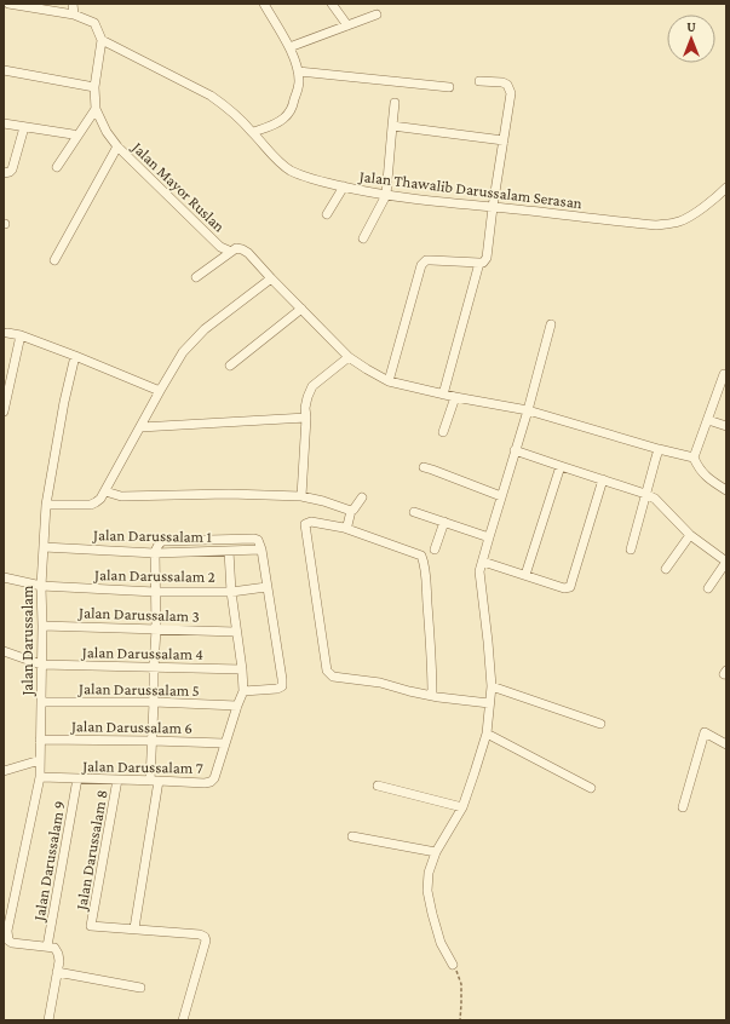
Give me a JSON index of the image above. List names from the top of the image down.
{
  "streets": {
    "street": [
      "Jalan Mayor Ruslan",
      "Jalan Thawalib Darussalam Serasan",
      "Jalan Darussalam 1",
      "Jalan Darussalam 2",
      "Jalan Darussalam 3",
      "Jalan Darussalam",
      "Jalan Darussalam 4",
      "Jalan Darussalam 5",
      "Jalan Darussalam 6",
      "Jalan Darussalam 7",
      "Jalan Darussalam 8",
      "Jalan Darussalam 9"
    ]
  },
  "crossings": [
    ["Jalan Mayor Ruslan", "Jalan Thawalib Darussalam Serasan"],
    ["Jalan Darussalam 1", "Jalan Darussalam"],
    ["Jalan Darussalam 1", "Jalan Darussalam 7"],
    ["Jalan Darussalam 2", "Jalan Darussalam"],
    ["Jalan Darussalam 2", "Jalan Darussalam 7"],
    ["Jalan Darussalam 3", "Jalan Darussalam"],
    ["Jalan Darussalam 3", "Jalan Darussalam 7"],
    ["Jalan Darussalam", "Jalan Darussalam 4"],
    ["Jalan Darussalam", "Jalan Darussalam 5"],
    ["Jalan Darussalam", "Jalan Darussalam 6"],
    ["Jalan Darussalam", "Jalan Darussalam 7"],
    ["Jalan Darussalam", "Jalan Darussalam 9"],
    ["Jalan Darussalam 4", "Jalan Darussalam 7"],
    ["Jalan Darussalam 5", "Jalan Darussalam 7"],
    ["Jalan Darussalam 6", "Jalan Darussalam 7"],
    ["Jalan Darussalam 7", "Jalan Darussalam 8"],
    ["Jalan Darussalam 7", "Jalan Darussalam 9"]
  ],
  "north": "top"
}
